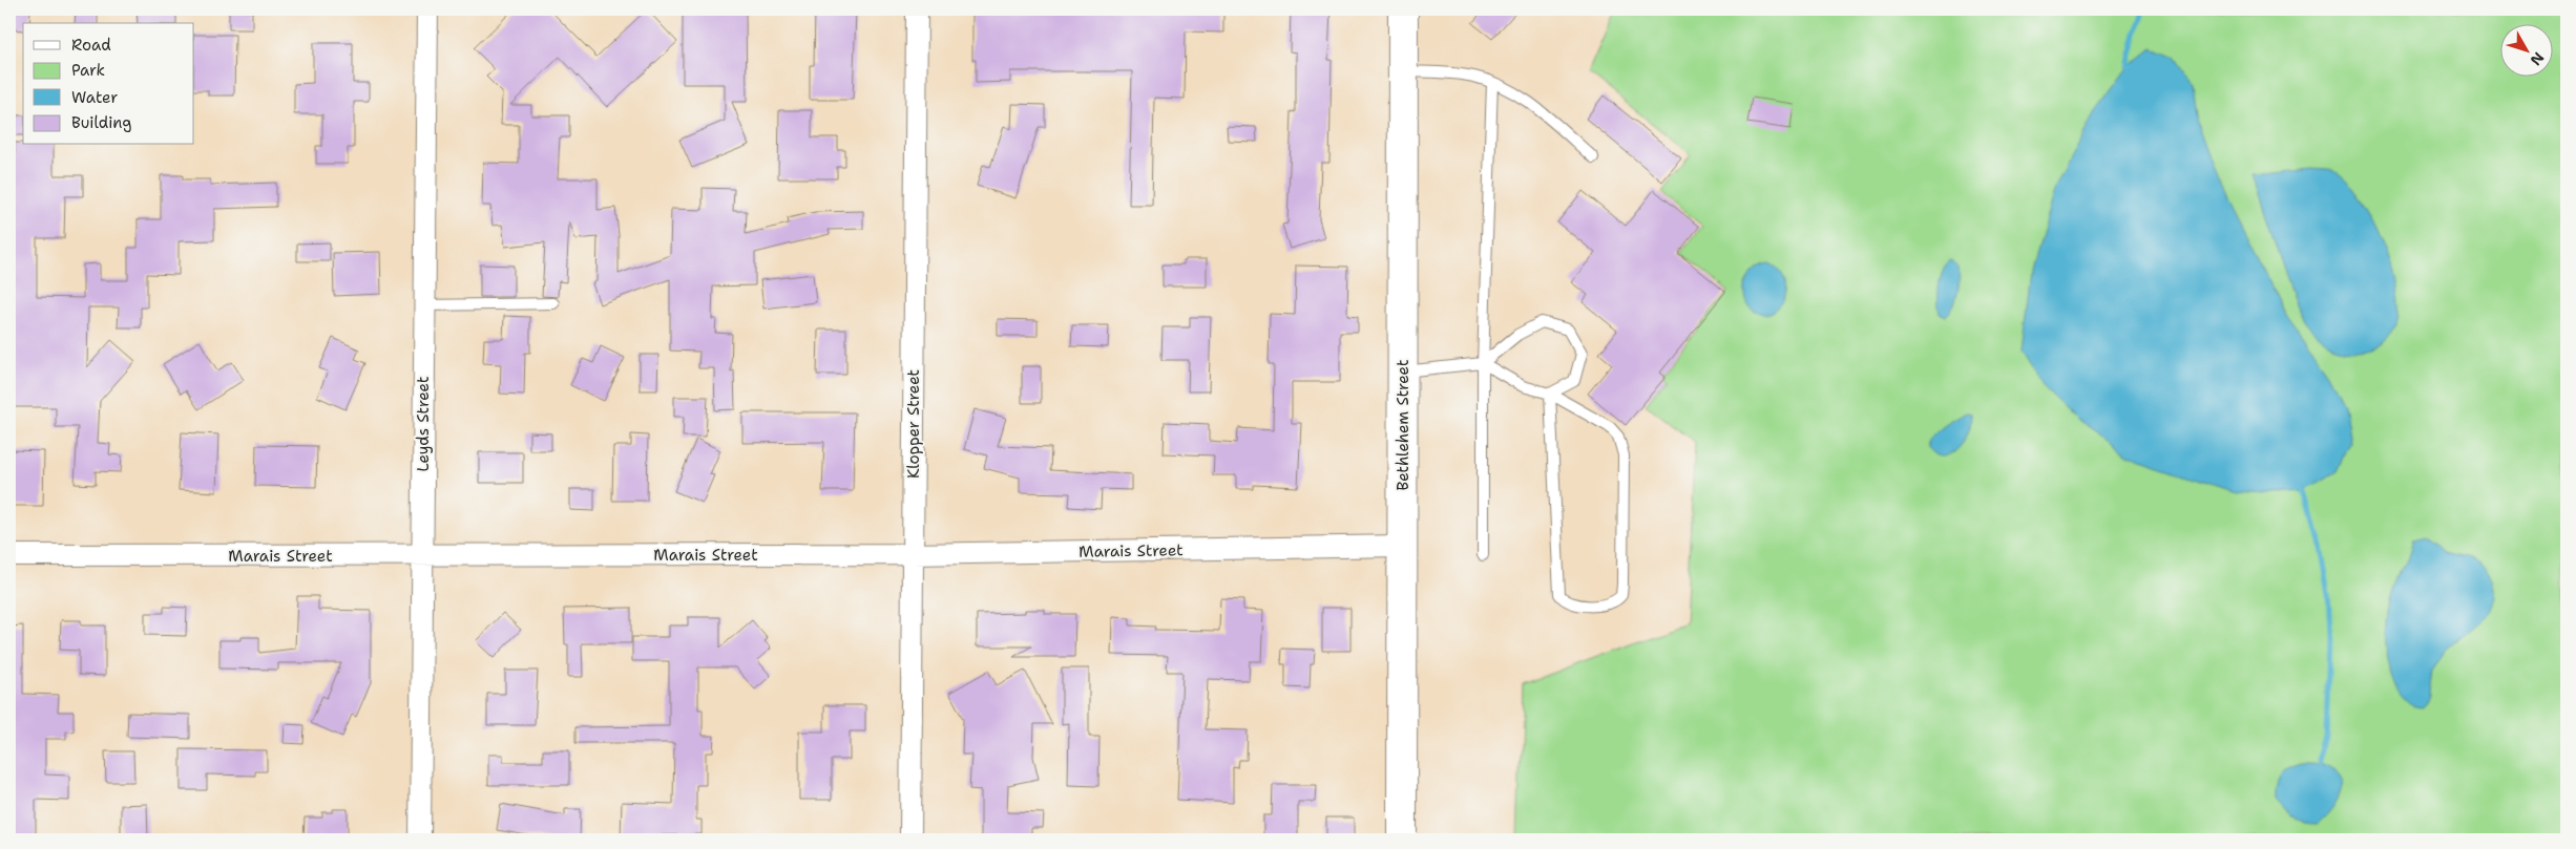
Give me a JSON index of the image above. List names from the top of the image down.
{
  "streets": {
    "main road": ["Bethlehem Street"],
    "street": ["Leyds Street", "Klopper Street", "Marais Street"]
  },
  "crossings": [
    ["Leyds Street", "Marais Street"],
    ["Klopper Street", "Marais Street"],
    ["Bethlehem Street", "Marais Street"]
  ],
  "legend": [
    "Road",
    "Park",
    "Water",
    "Building"
  ],
  "north": "bottom right"
}
